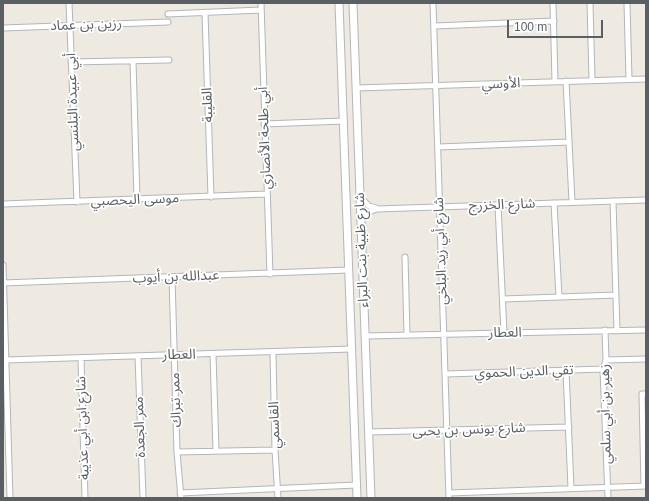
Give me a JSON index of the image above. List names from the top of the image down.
{
  "streets": {
    "street": [
      "رزين بن عماد",
      "الأوسي",
      "أبي عبيدة البلنسي",
      "القليبة",
      "أبي طلحة الأنصاري",
      "موسى اليحصبي",
      "شارع الخزرج",
      "شارع ظبية بنت البراء",
      "شارع أبي زيد البلخي",
      "عبدالله بن أيوب",
      "العطار",
      "تقي الدين الحموي",
      "ممر تبراك",
      "زهير بن أبي سلمي",
      "القاسمي",
      "ممر الجعدة",
      "شارع ابن أبي عذيبة",
      "شارع يونس بن يحىى"
    ]
  },
  "crossings": [
    ["رزين بن عماد", "أبي عبيدة البلنسي"],
    ["الأوسي", "شارع ظبية بنت البراء"],
    ["الأوسي", "شارع أبي زيد البلخي"],
    ["أبي عبيدة البلنسي", "موسى اليحصبي"],
    ["القليبة", "موسى اليحصبي"],
    ["أبي طلحة الأنصاري", "موسى اليحصبي"],
    ["أبي طلحة الأنصاري", "عبدالله بن أيوب"],
    ["شارع الخزرج", "شارع أبي زيد البلخي"],
    ["شارع ظبية بنت البراء", "عبدالله بن أيوب"],
    ["شارع ظبية بنت البراء", "العطار"],
    ["شارع ظبية بنت البراء", "شارع يونس بن يحىى"],
    ["شارع أبي زيد البلخي", "العطار"],
    ["شارع أبي زيد البلخي", "تقي الدين الحموي"],
    ["شارع أبي زيد البلخي", "شارع يونس بن يحىى"],
    ["عبدالله بن أيوب", "ممر تبراك"],
    ["العطار", "ممر تبراك"],
    ["العطار", "زهير بن أبي سلمي"],
    ["العطار", "القاسمي"],
    ["العطار", "ممر الجعدة"],
    ["العطار", "شارع ابن أبي عذيبة"],
    ["تقي الدين الحموي", "زهير بن أبي سلمي"]
  ],
  "scale_bar": "100 m"
}
